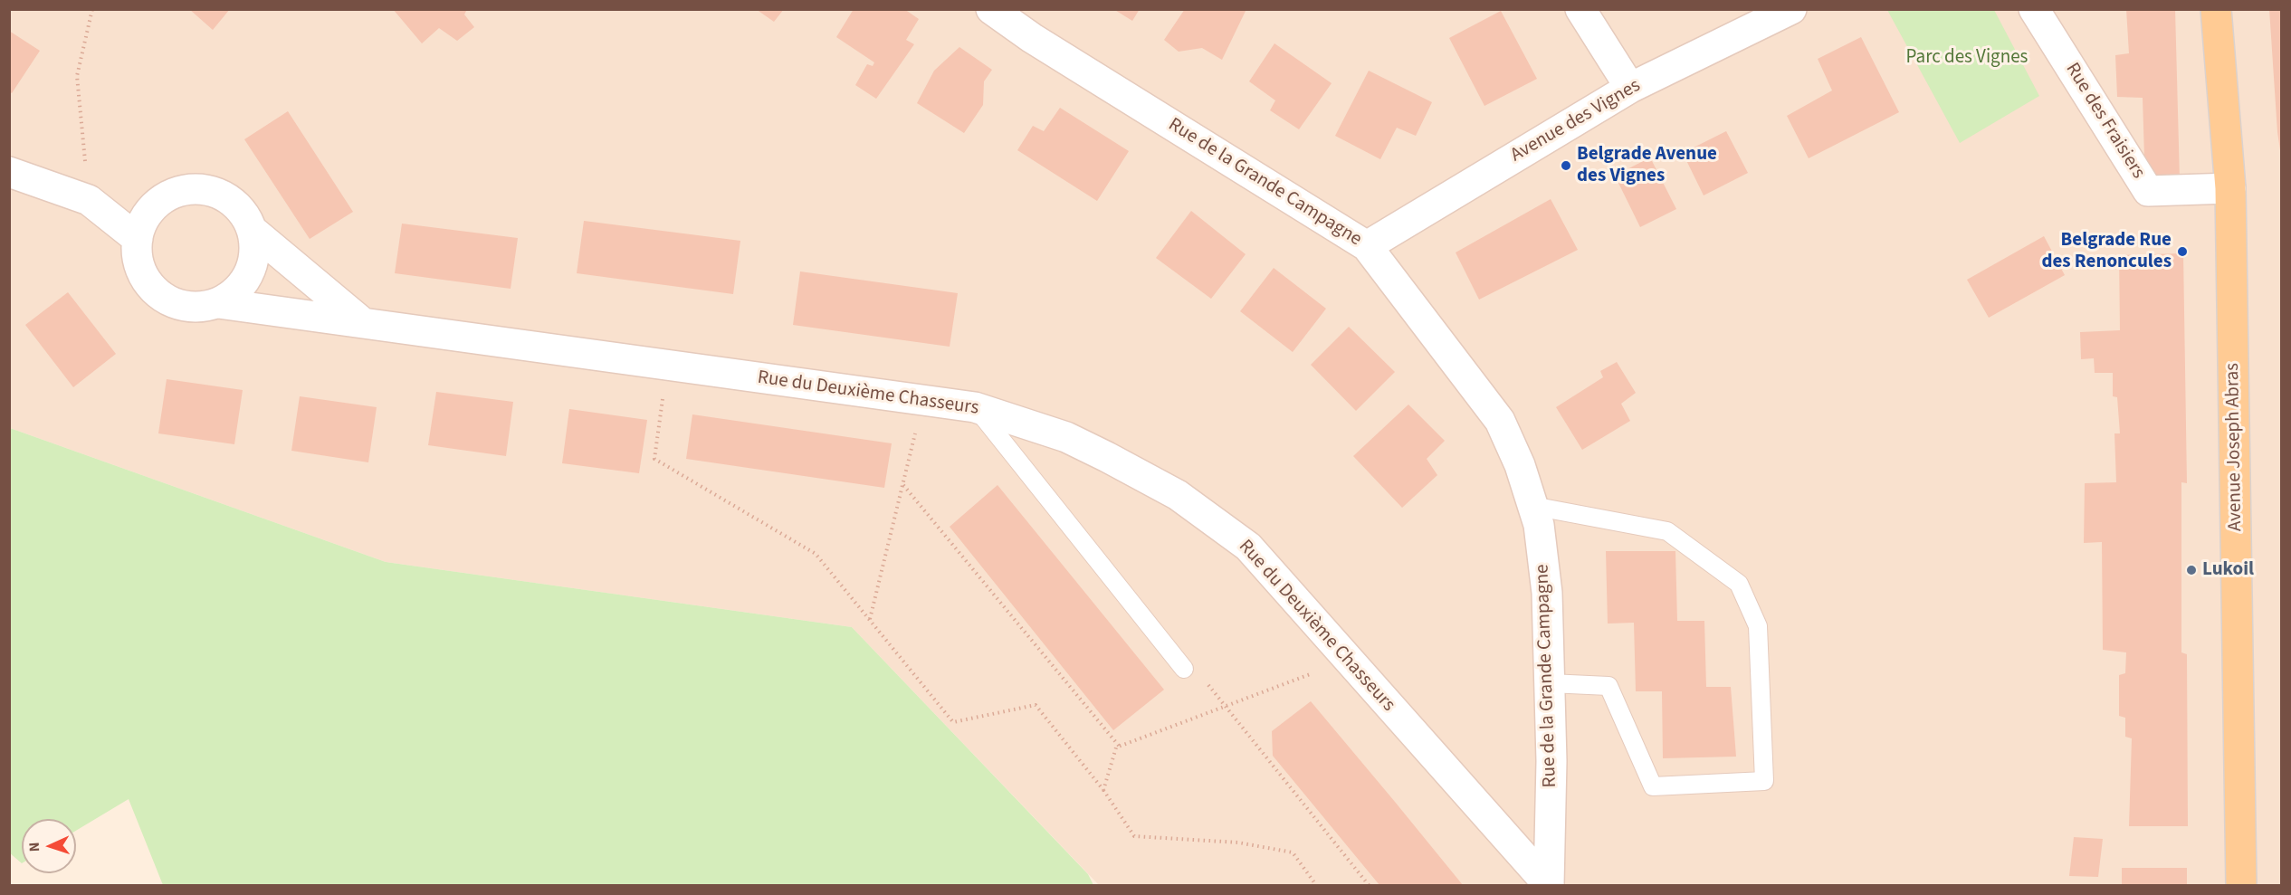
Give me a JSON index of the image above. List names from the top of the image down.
{
  "streets": {
    "main road": ["Avenue Joseph Abras"],
    "street": [
      "Avenue des Vignes",
      "Rue des Fraisiers",
      "Rue de la Grande Campagne",
      "Rue du Deuxième Chasseurs"
    ]
  },
  "crossings": [
    ["Avenue des Vignes", "Rue de la Grande Campagne"],
    ["Rue des Fraisiers", "Avenue Joseph Abras"],
    ["Rue de la Grande Campagne", "Rue du Deuxième Chasseurs"]
  ],
  "parks": ["Parc des Vignes"],
  "places": ["Belgrade Avenue des Vignes", "Belgrade Rue des Renoncules", "Lukoil"],
  "north": "left"
}
